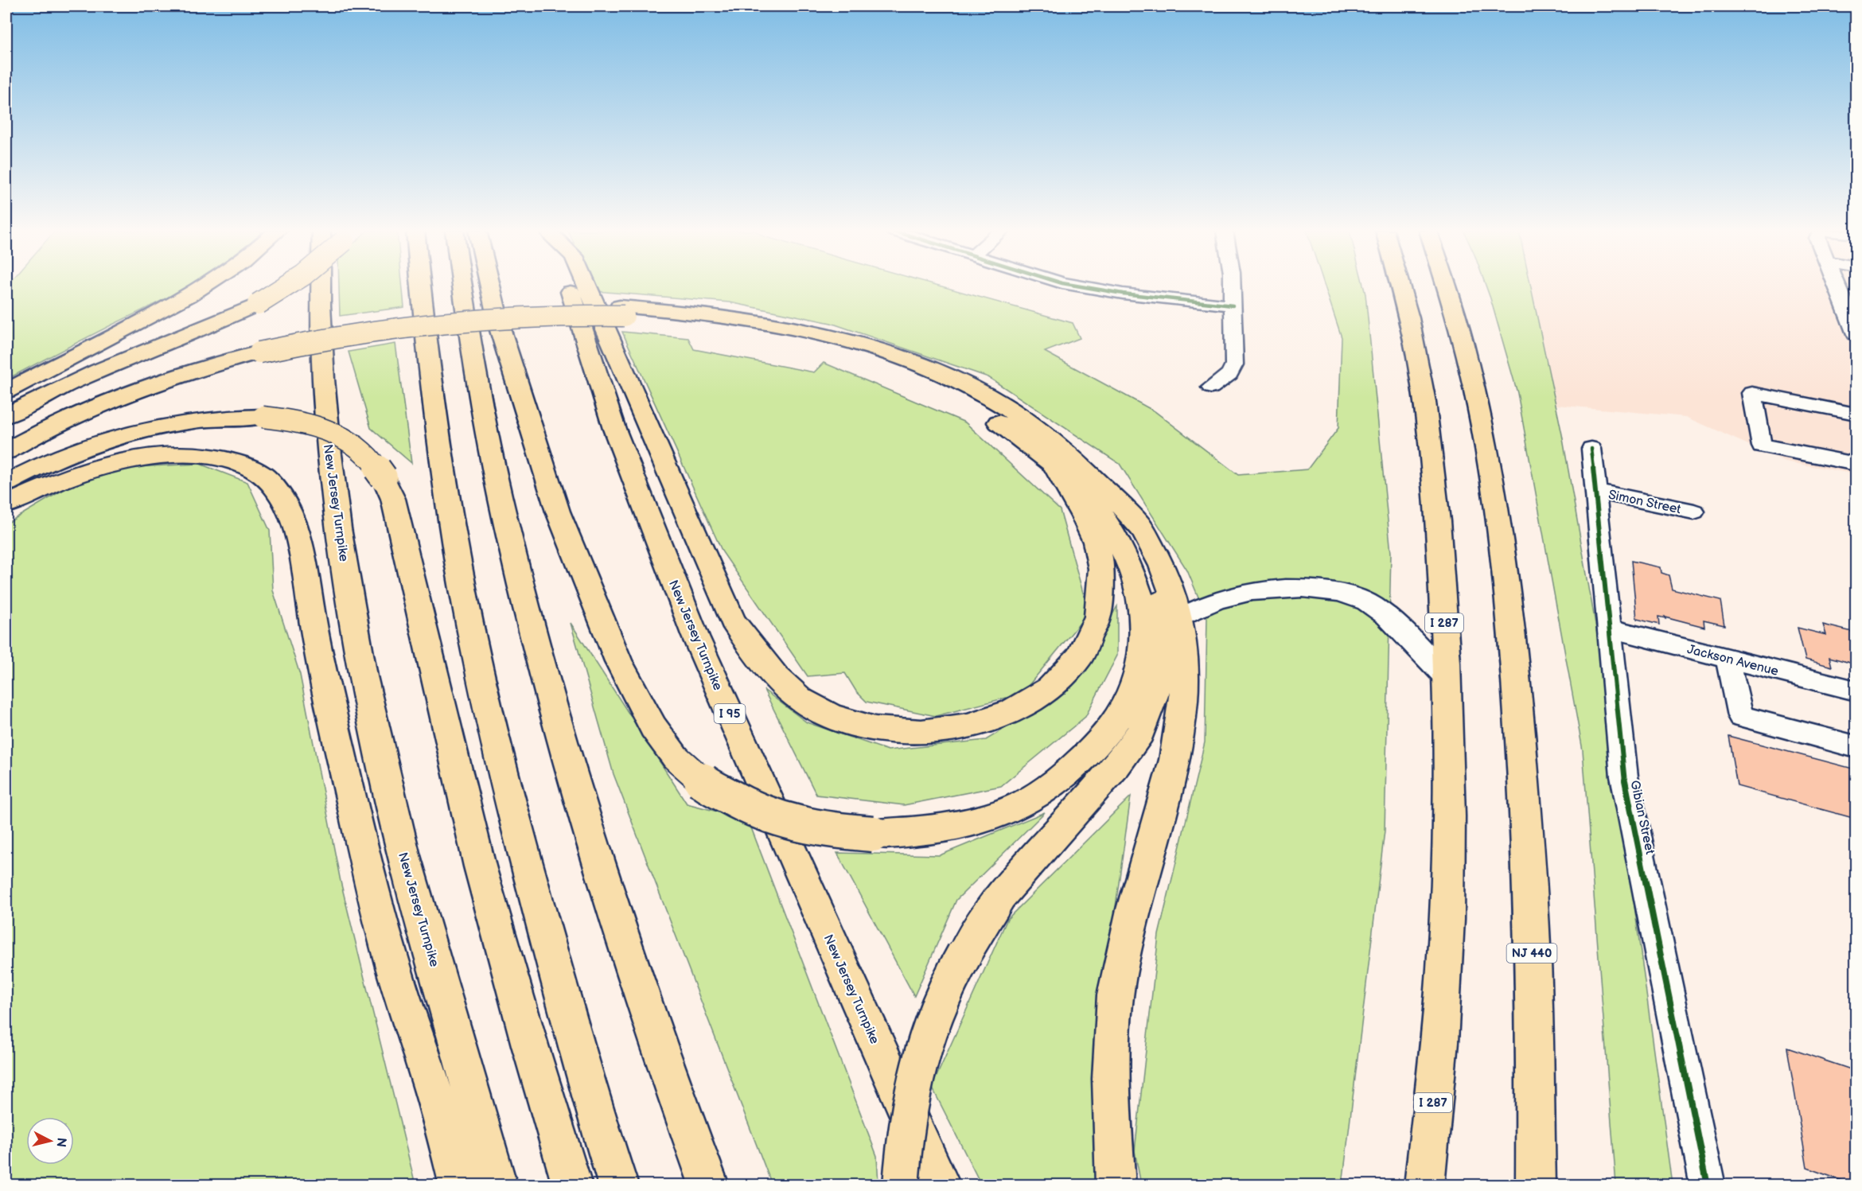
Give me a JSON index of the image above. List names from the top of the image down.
{
  "streets": {
    "highway": [
      "New Jersey Turnpike",
      "I 287",
      "I 95",
      "NJ 440"
    ],
    "street": ["Simon Street", "Jackson Avenue", "Gibian Street"]
  },
  "crossings": [
    ["Simon Street", "Gibian Street"],
    ["Jackson Avenue", "Gibian Street"]
  ],
  "north": "right"
}
